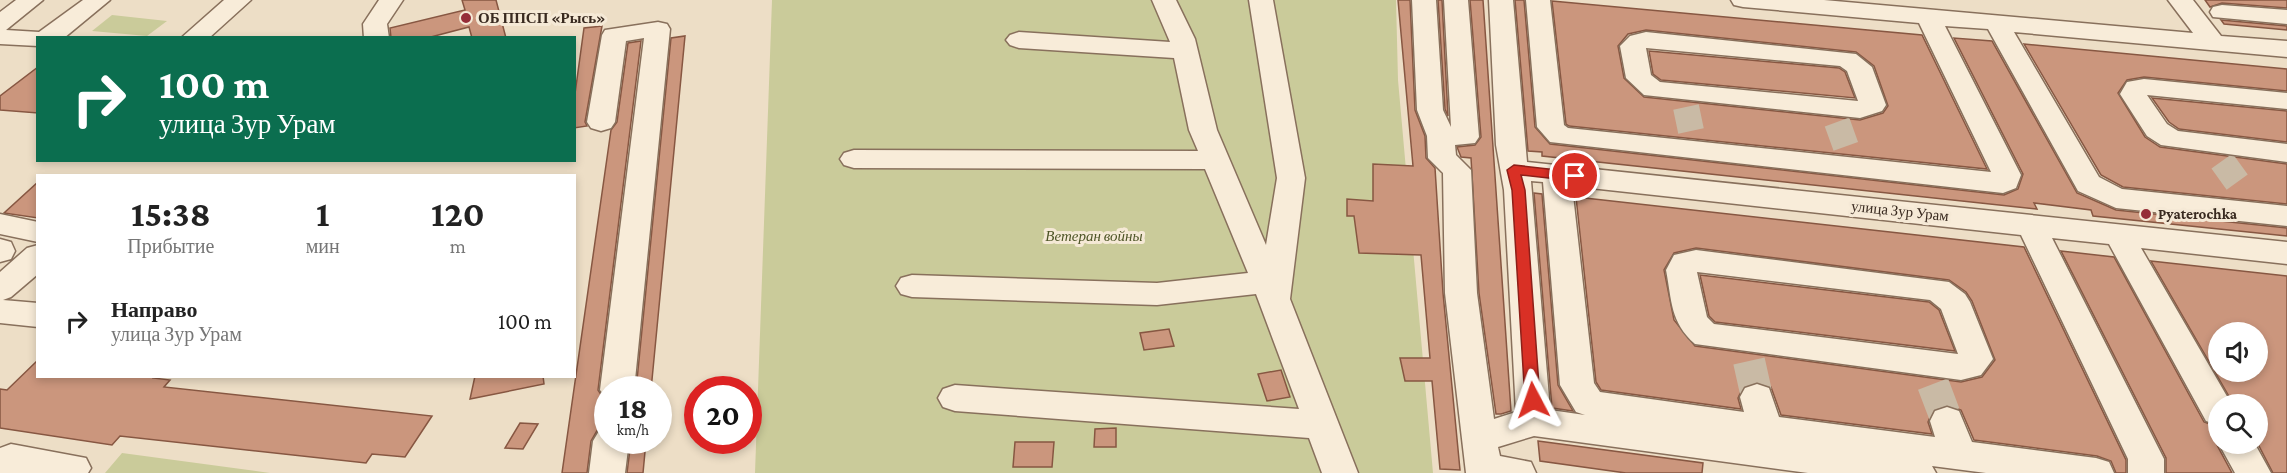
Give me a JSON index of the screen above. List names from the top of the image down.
{
  "streets": {
    "street": ["улица Зур Урам"]
  },
  "parks": ["Ветеран войны"],
  "places": ["ОБ ППСП «Рысь»", "Pyaterochka"],
  "page": {
    "turn": ["100 m", "улица Зур Урам"],
    "eta": [
      "15:38",
      "Прибытие",
      "1",
      "мин",
      "120",
      "m"
    ],
    "list": [
      {
        "name": "Направо",
        "note": "улица Зур Урам",
        "value": "100 m"
      }
    ],
    "speed": "18 km/h",
    "limit": "20"
  }
}
